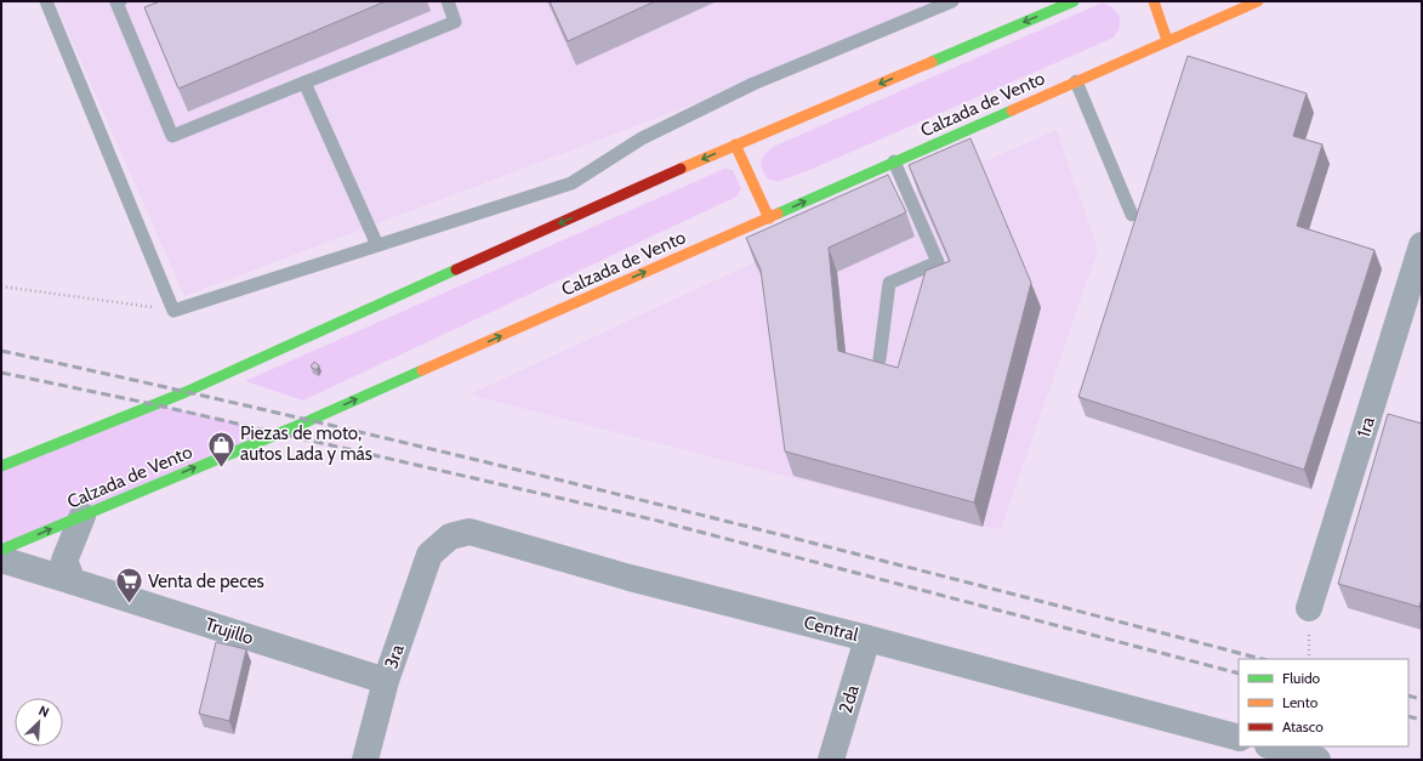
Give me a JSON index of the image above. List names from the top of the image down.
{
  "streets": {
    "main road": ["Calzada de Vento"],
    "street": [
      "1ra",
      "Central",
      "Trujillo",
      "3ra",
      "2da"
    ]
  },
  "crossings": [
    ["Central", "3ra"],
    ["Central", "2da"],
    ["Trujillo", "3ra"]
  ],
  "places": {
    "shop": ["Piezas de moto, autos Lada y más"],
    "supermarket": ["Venta de peces"]
  },
  "legend": ["Fluido", "Lento", "Atasco"],
  "north": "top right"
}
